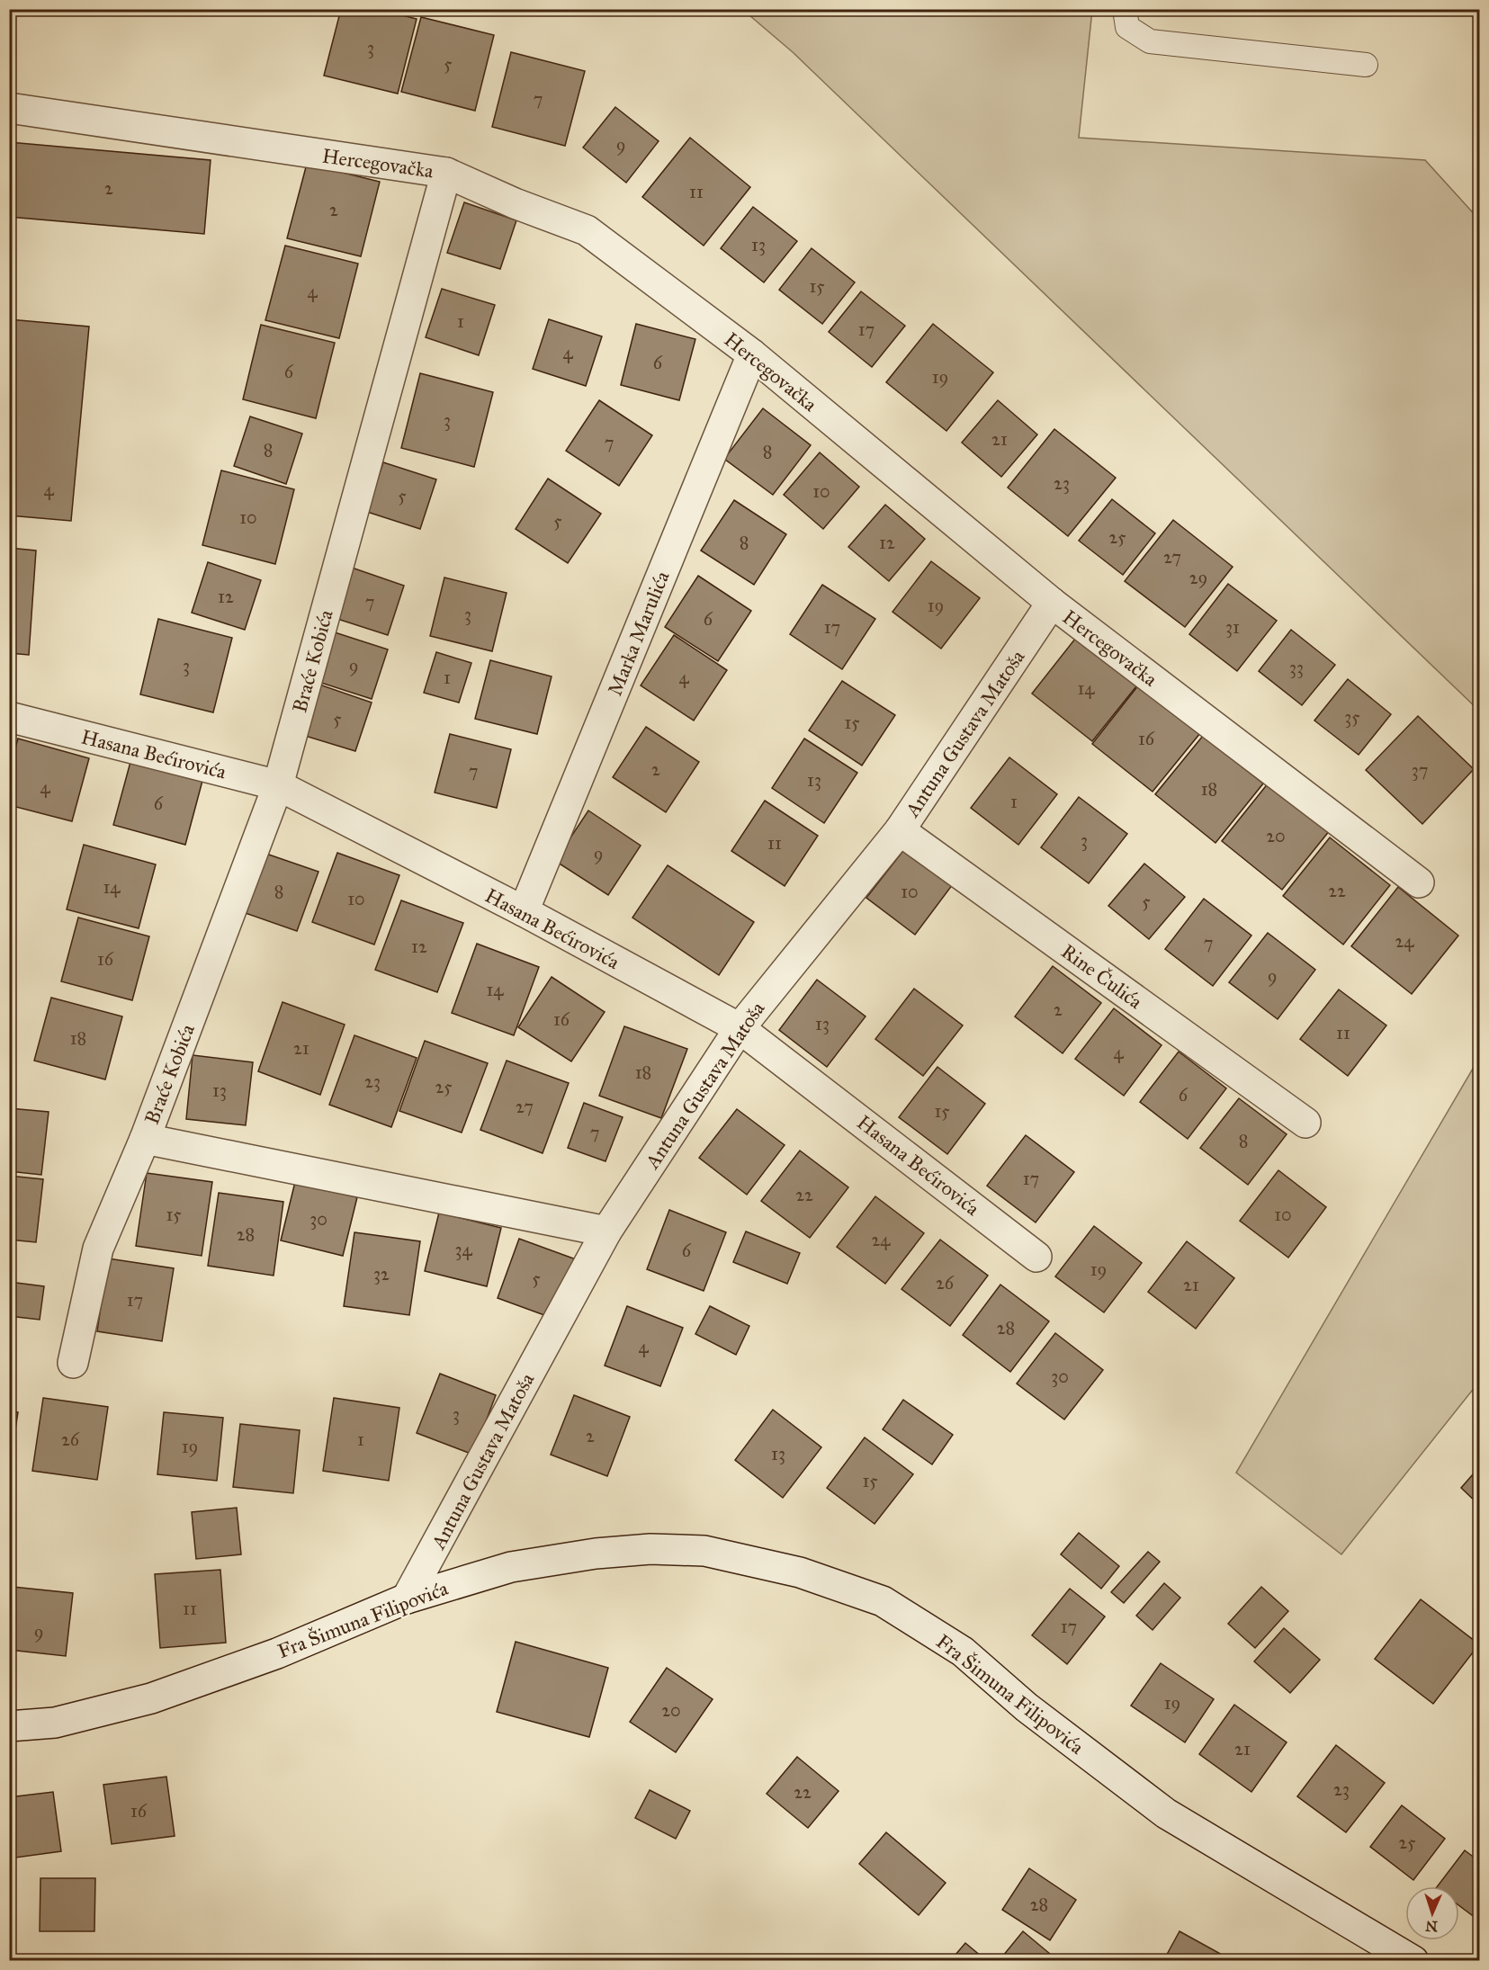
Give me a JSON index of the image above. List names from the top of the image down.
{
  "streets": {
    "street": [
      "Hercegovačka",
      "Marka Marulića",
      "Braće Kobića",
      "Antuna Gustava Matoša",
      "Hasana Bećirovića",
      "Rine Čulića",
      "Fra Šimuna Filipovića"
    ]
  },
  "crossings": [
    ["Hercegovačka", "Marka Marulića"],
    ["Hercegovačka", "Braće Kobića"],
    ["Hercegovačka", "Antuna Gustava Matoša"],
    ["Marka Marulića", "Hasana Bećirovića"],
    ["Braće Kobića", "Antuna Gustava Matoša"],
    ["Braće Kobića", "Hasana Bećirovića"],
    ["Antuna Gustava Matoša", "Hasana Bećirovića"],
    ["Antuna Gustava Matoša", "Rine Čulića"],
    ["Antuna Gustava Matoša", "Fra Šimuna Filipovića"]
  ],
  "house_numbers": [
    "3",
    "5",
    "7",
    "9",
    "2",
    "11",
    "2",
    "13",
    "15",
    "4",
    "1",
    "17",
    "4",
    "6",
    "6",
    "19",
    "3",
    "21",
    "7",
    "8",
    "8",
    "23",
    "4",
    "10",
    "5",
    "10",
    "5",
    "25",
    "8",
    "12",
    "27",
    "29",
    "12",
    "7",
    "19",
    "3",
    "6",
    "17",
    "31",
    "3",
    "9",
    "33",
    "1",
    "4",
    "14",
    "35",
    "5",
    "15",
    "16",
    "2",
    "37",
    "7",
    "13",
    "4",
    "18",
    "1",
    "6",
    "20",
    "3",
    "11",
    "9",
    "14",
    "22",
    "8",
    "10",
    "10",
    "5",
    "24",
    "7",
    "12",
    "16",
    "9",
    "14",
    "2",
    "16",
    "13",
    "11",
    "18",
    "21",
    "4",
    "18",
    "23",
    "25",
    "13",
    "6",
    "27",
    "15",
    "7",
    "8",
    "17",
    "22",
    "15",
    "10",
    "30",
    "28",
    "24",
    "34",
    "6",
    "19",
    "32",
    "5",
    "26",
    "21",
    "17",
    "28",
    "4",
    "30",
    "3",
    "2",
    "26",
    "1",
    "19",
    "13",
    "15",
    "11",
    "17",
    "9",
    "19",
    "20",
    "21",
    "23",
    "22",
    "16",
    "25",
    "28"
  ],
  "north": "bottom"
}
